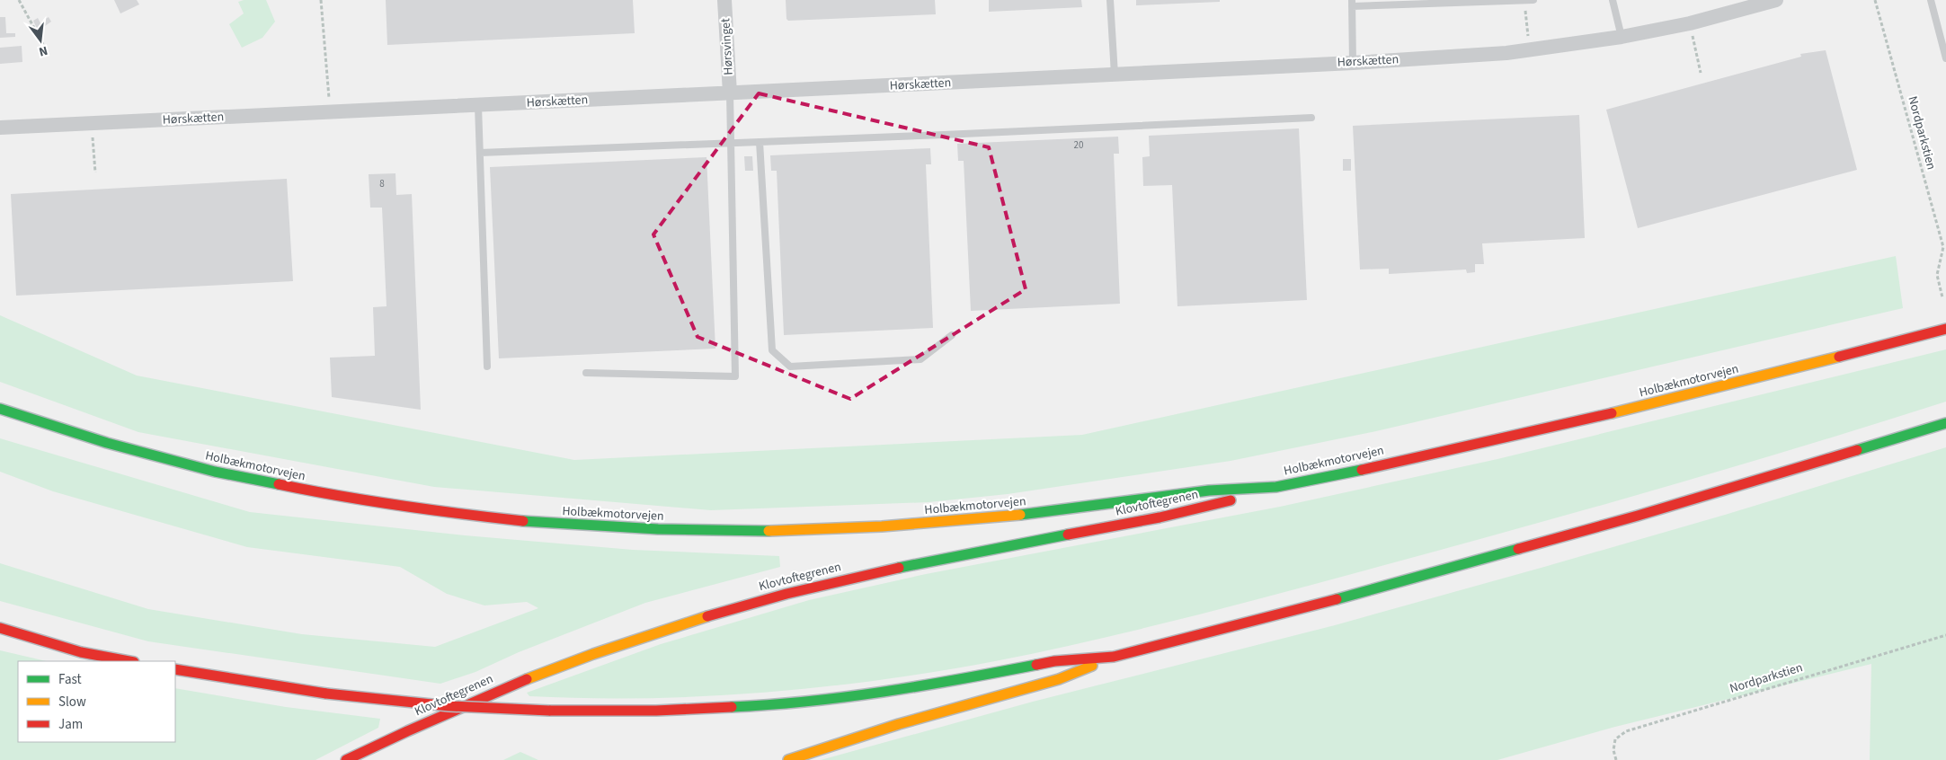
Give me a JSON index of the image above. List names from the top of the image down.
{
  "streets": {
    "highway": ["Holbækmotorvejen", "Klovtoftegrenen"],
    "street": ["Hørsvinget", "Hørskætten"],
    "path": ["Nordparkstien"]
  },
  "crossings": [
    ["Hørsvinget", "Hørskætten"],
    ["Holbækmotorvejen", "Klovtoftegrenen"]
  ],
  "house_numbers": ["20", "8"],
  "legend": ["Fast", "Slow", "Jam"],
  "north": "bottom"
}
